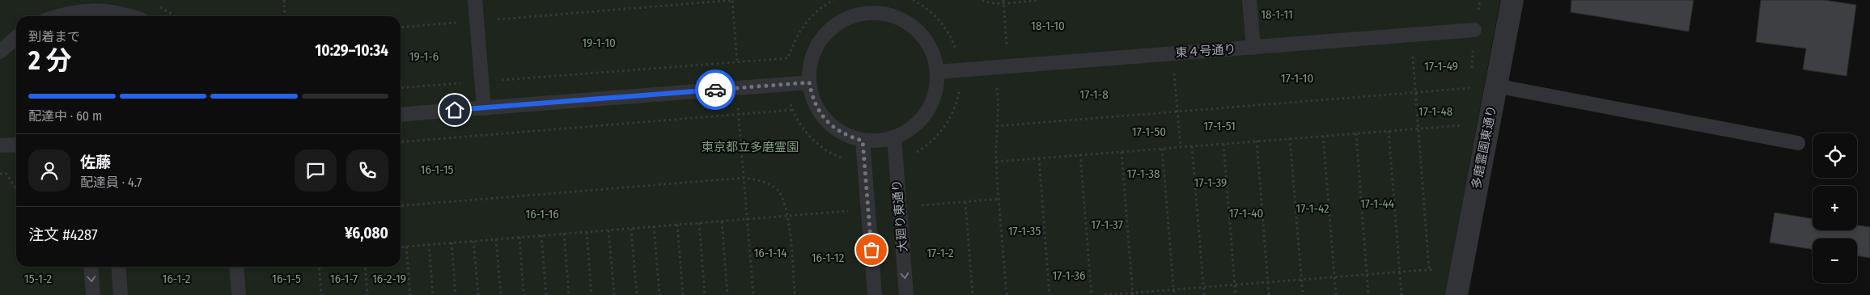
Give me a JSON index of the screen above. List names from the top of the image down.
{
  "streets": {
    "street": ["多磨霊園東通り"],
    "lane": ["東４号通り", "大廻り東通り"]
  },
  "crossings": [
    ["東４号通り", "大廻り東通り"]
  ],
  "parks": [
    "18-1-11",
    "18-1-10",
    "19-1-10",
    "19-1-6",
    "17-1-49",
    "17-1-10",
    "17-1-8",
    "17-1-48",
    "17-1-51",
    "17-1-50",
    "東京都立多磨霊園",
    "16-1-15",
    "17-1-38",
    "17-1-39",
    "17-1-44",
    "17-1-42",
    "17-1-40",
    "16-1-16",
    "17-1-37",
    "17-1-35",
    "16-1-14",
    "17-1-2",
    "16-1-12",
    "17-1-36",
    "15-1-2",
    "16-1-2",
    "16-1-5",
    "16-1-7",
    "16-2-19"
  ],
  "page": {
    "heading": ["2 分", "到着まで", "10:29–10:34"],
    "panel": [
      "佐藤",
      "配達員 · 4.7",
      "注文 #4287",
      "¥6,080"
    ],
    "bar": "配達中 · 60 m",
    "map_buttons": ["+", "−"]
  }
}
